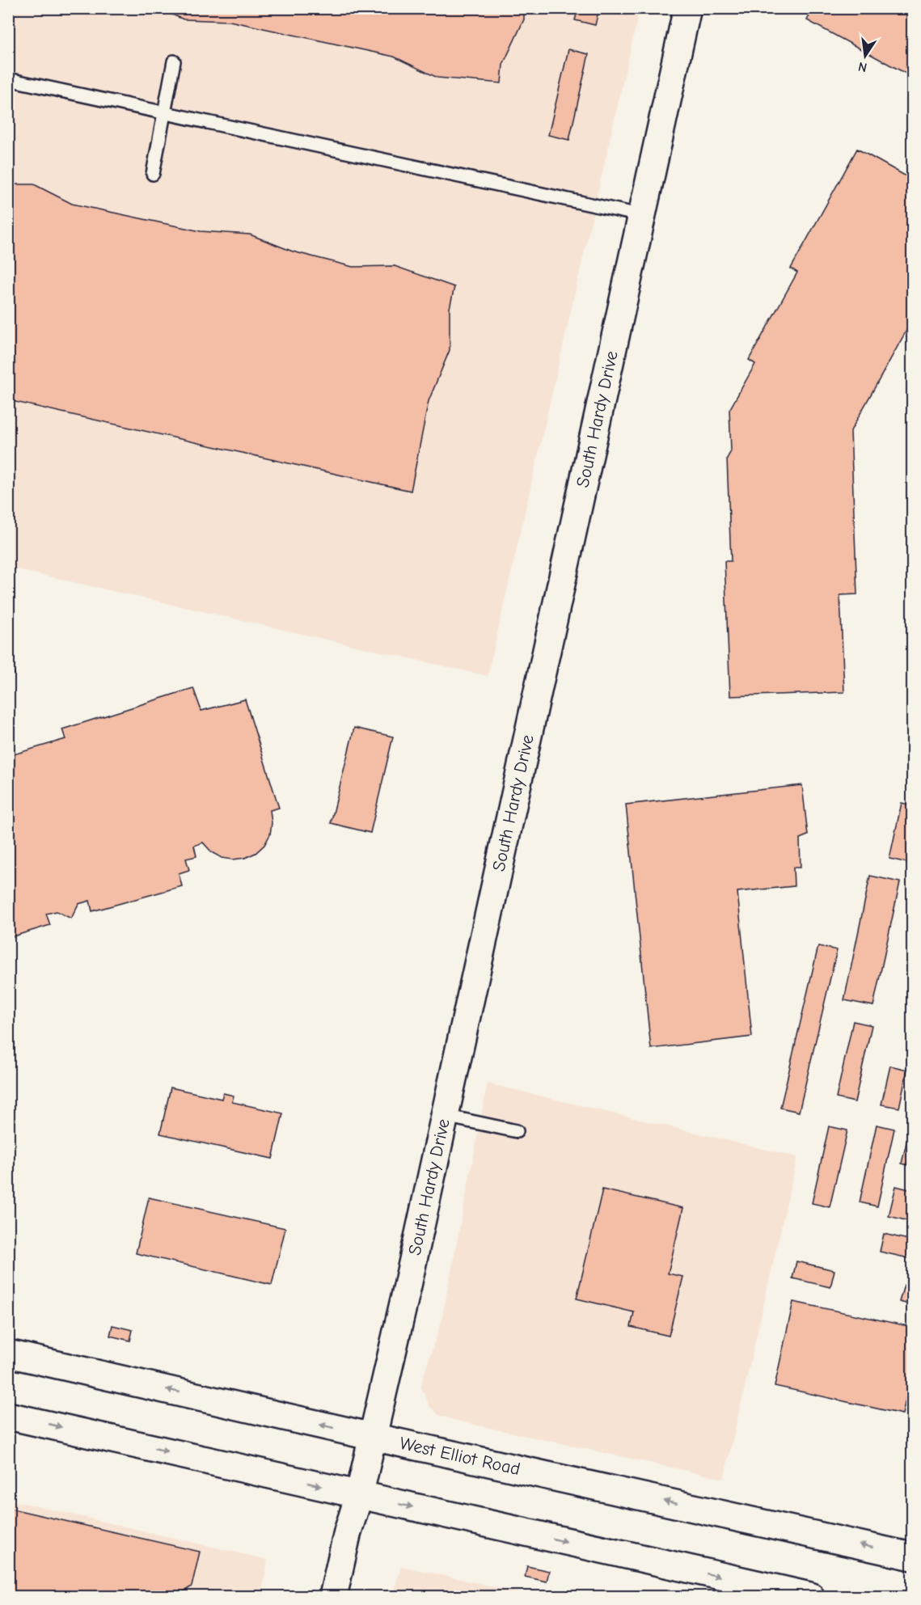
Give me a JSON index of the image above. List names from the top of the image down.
{
  "streets": {
    "main road": ["South Hardy Drive", "West Elliot Road"]
  },
  "crossings": [
    ["South Hardy Drive", "West Elliot Road"]
  ],
  "north": "bottom"
}
